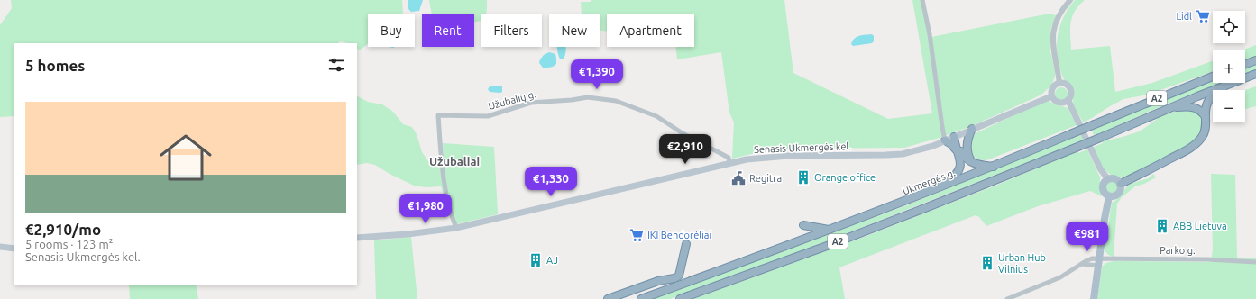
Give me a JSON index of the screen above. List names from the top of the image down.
{
  "streets": {
    "highway": ["A2", "Ukmergės g."],
    "main road": ["Senasis Ukmergės kel."],
    "street": ["Užubalių g.", "Parko g."]
  },
  "crossings": [
    ["Užubalių g.", "Senasis Ukmergės kel."]
  ],
  "districts": ["Užubaliai"],
  "places": {
    "supermarket": ["Lidl", "IKI Bendorėliai"],
    "building": [
      "Orange office",
      "ABB Lietuva",
      "AJ",
      "Urban Hub Vilnius"
    ],
    "public building": ["Regitra"]
  },
  "page": {
    "map_buttons": ["+", "−"],
    "chip": [
      "Buy",
      "Rent",
      "Filters",
      "New",
      "Apartment"
    ],
    "heading": "5 homes",
    "price": [
      "€1,390",
      "€2,910",
      "€1,330",
      "€1,980",
      "€981"
    ],
    "list": [
      {
        "name": "€2,910/mo",
        "note": "5 rooms · 123 m² · Senasis Ukmergės kel."
      }
    ]
  }
}
